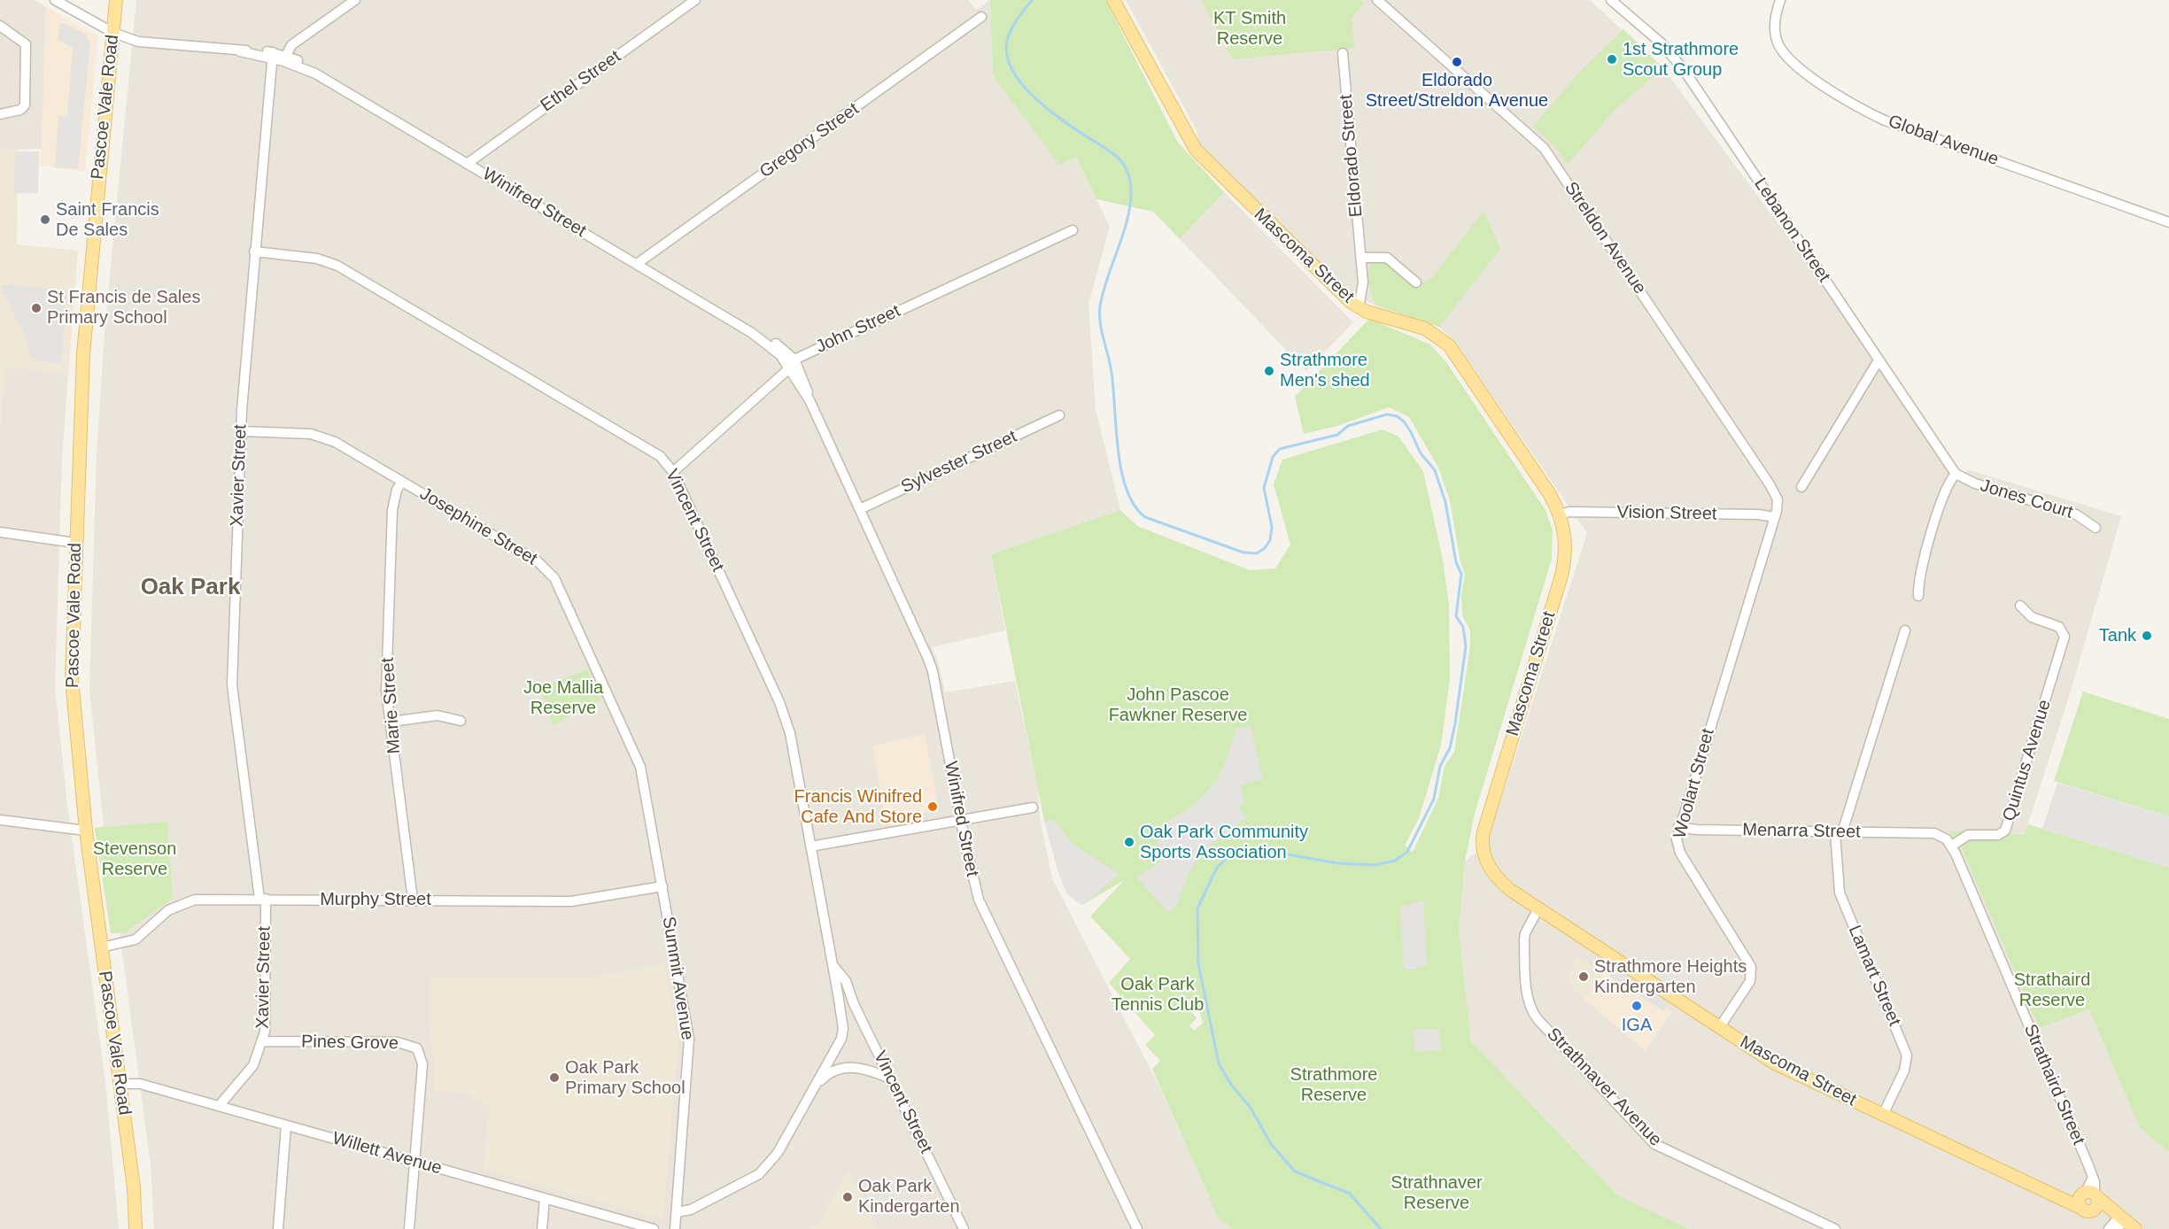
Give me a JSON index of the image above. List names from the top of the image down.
{
  "streets": {
    "main road": ["Pascoe Vale Road", "Mascoma Street"],
    "street": [
      "Ethel Street",
      "Gregory Street",
      "Global Avenue",
      "Eldorado Street",
      "Winifred Street",
      "Lebanon Street",
      "Streldon Avenue",
      "John Street",
      "Sylvester Street",
      "Xavier Street",
      "Jones Court",
      "Vision Street",
      "Vincent Street",
      "Josephine Street",
      "Marie Street",
      "Quintus Avenue",
      "Woolart Street",
      "Menarra Street",
      "Murphy Street",
      "Lamart Street",
      "Summit Avenue",
      "Pines Grove",
      "Strathaird Street",
      "Strathnaver Avenue",
      "Willett Avenue"
    ]
  },
  "crossings": [
    ["Ethel Street", "Winifred Street"],
    ["Pascoe Vale Road", "Winifred Street"],
    ["Pascoe Vale Road", "Murphy Street"],
    ["Pascoe Vale Road", "Willett Avenue"],
    ["Gregory Street", "Winifred Street"],
    ["Eldorado Street", "Mascoma Street"],
    ["Winifred Street", "John Street"],
    ["Winifred Street", "Sylvester Street"],
    ["Winifred Street", "Xavier Street"],
    ["Lebanon Street", "Jones Court"],
    ["Streldon Avenue", "Vision Street"],
    ["Streldon Avenue", "Woolart Street"],
    ["Mascoma Street", "Vision Street"],
    ["Mascoma Street", "Woolart Street"],
    ["Mascoma Street", "Lamart Street"],
    ["Mascoma Street", "Strathaird Street"],
    ["Mascoma Street", "Strathnaver Avenue"],
    ["John Street", "Vincent Street"],
    ["Xavier Street", "Vincent Street"],
    ["Xavier Street", "Josephine Street"],
    ["Xavier Street", "Murphy Street"],
    ["Xavier Street", "Pines Grove"],
    ["Xavier Street", "Willett Avenue"],
    ["Vision Street", "Woolart Street"],
    ["Josephine Street", "Marie Street"],
    ["Josephine Street", "Murphy Street"],
    ["Josephine Street", "Summit Avenue"],
    ["Marie Street", "Murphy Street"],
    ["Quintus Avenue", "Menarra Street"],
    ["Quintus Avenue", "Strathaird Street"],
    ["Woolart Street", "Menarra Street"],
    ["Menarra Street", "Lamart Street"],
    ["Menarra Street", "Strathaird Street"],
    ["Murphy Street", "Summit Avenue"],
    ["Pines Grove", "Willett Avenue"]
  ],
  "districts": ["Oak Park"],
  "parks": [
    "KT Smith Reserve",
    "Joe Mallia Reserve",
    "John Pascoe Fawkner Reserve",
    "Stevenson Reserve",
    "Strathaird Reserve",
    "Oak Park Tennis Club",
    "Strathmore Reserve",
    "Strathnaver Reserve"
  ],
  "places": [
    "1st Strathmore Scout Group",
    "Eldorado Street/Streldon Avenue",
    "Saint Francis De Sales",
    "St Francis de Sales Primary School",
    "Strathmore Men's shed",
    "Tank",
    "Francis Winifred Cafe And Store",
    "Oak Park Community Sports Association",
    "Strathmore Heights Kindergarten",
    "IGA",
    "Oak Park Primary School",
    "Oak Park Kindergarten"
  ]
}
